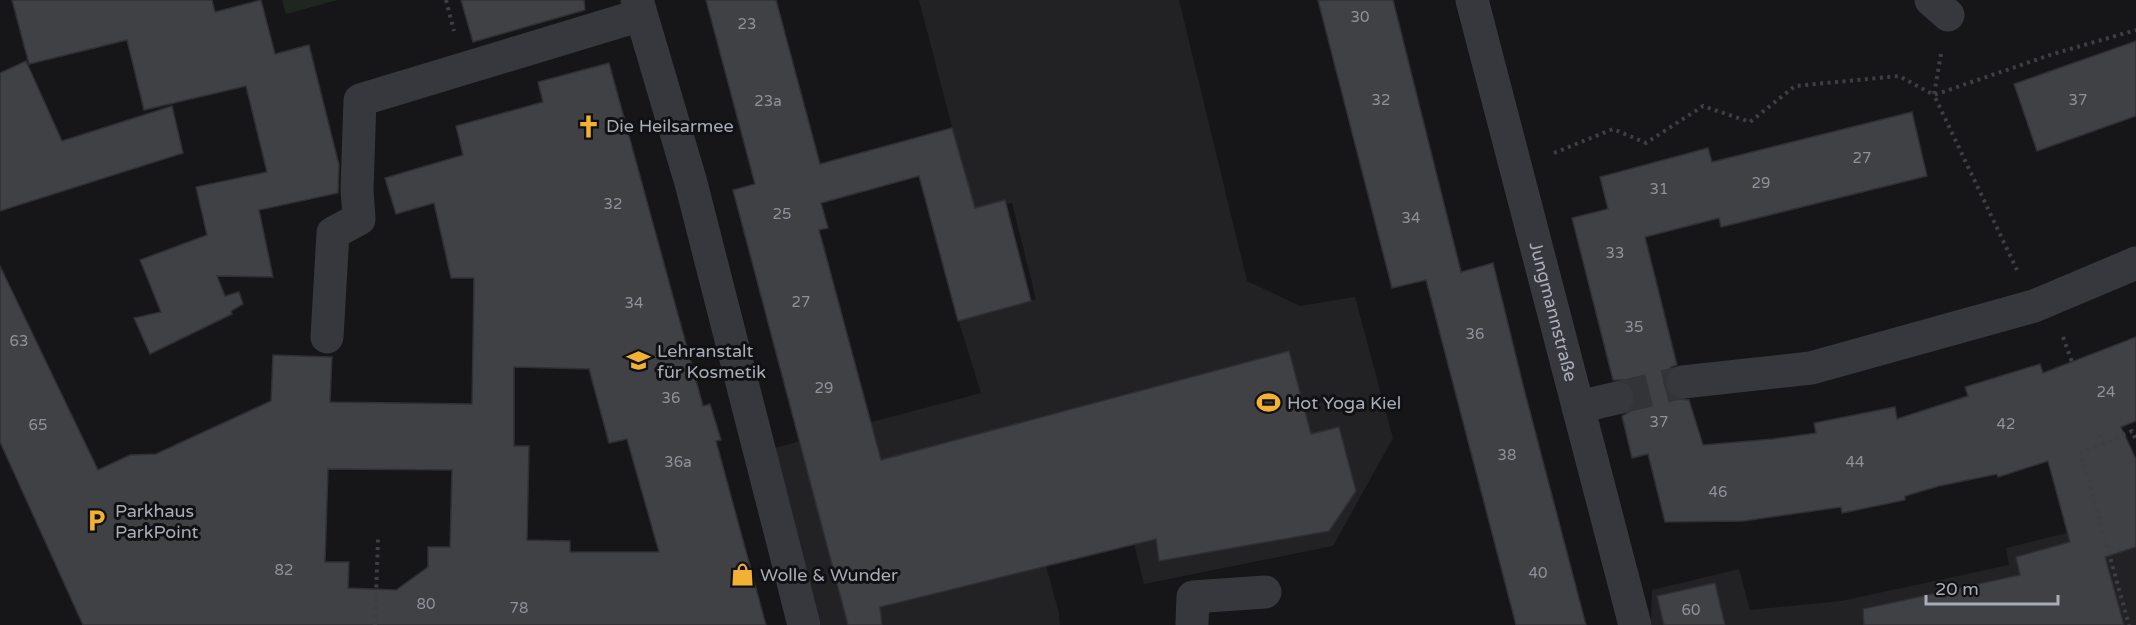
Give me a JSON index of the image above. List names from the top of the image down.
{
  "streets": {
    "street": ["Jungmannstraße"]
  },
  "places": {
    "church": ["Die Heilsarmee"],
    "school or university": ["Lehranstalt für Kosmetik"],
    "sports": ["Hot Yoga Kiel"],
    "parking": ["Parkhaus ParkPoint"],
    "shop": ["Wolle & Wunder"]
  },
  "house_numbers": [
    "30",
    "23",
    "32",
    "37",
    "23a",
    "27",
    "29",
    "31",
    "32",
    "25",
    "34",
    "33",
    "27",
    "34",
    "35",
    "36",
    "63",
    "29",
    "24",
    "36",
    "37",
    "42",
    "65",
    "38",
    "36a",
    "44",
    "46",
    "82",
    "40",
    "80",
    "78",
    "60"
  ],
  "scale_bar": "20 m"
}
